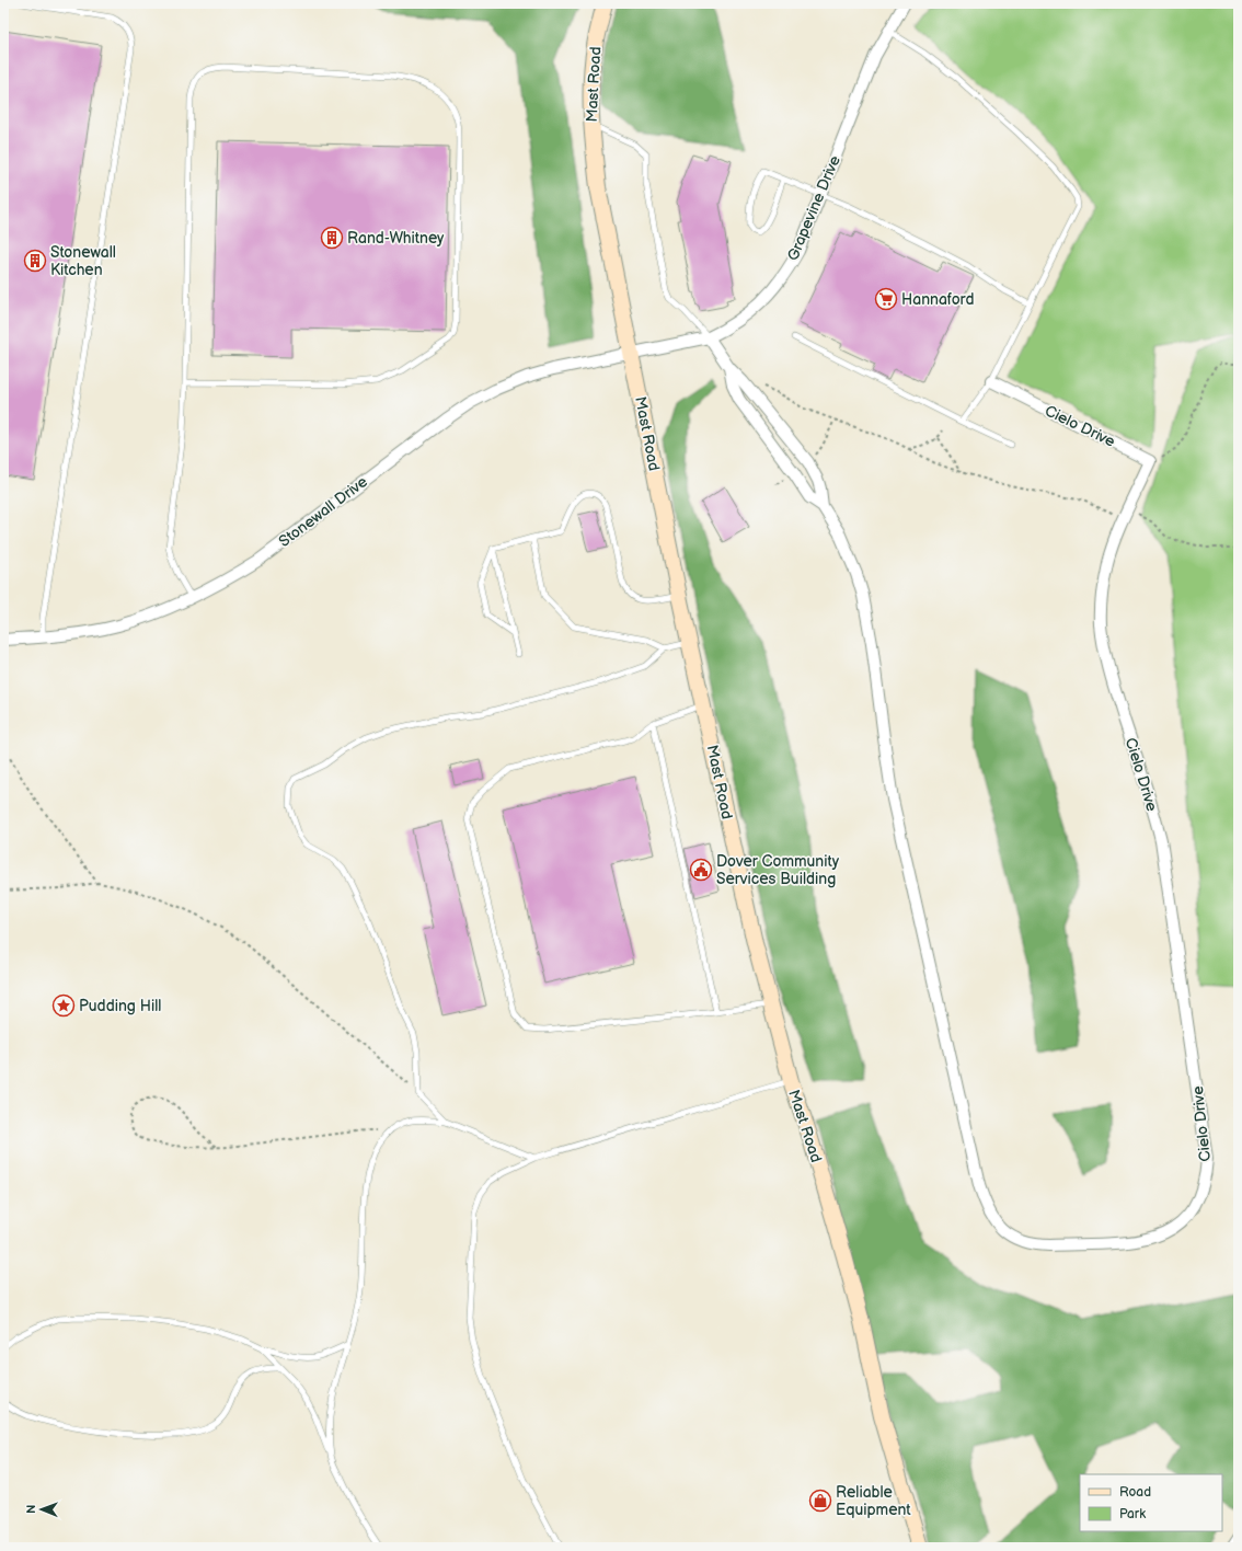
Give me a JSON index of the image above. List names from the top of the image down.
{
  "streets": {
    "street": [
      "Mast Road",
      "Grapevine Drive",
      "Cielo Drive",
      "Stonewall Drive"
    ]
  },
  "crossings": [
    ["Mast Road", "Grapevine Drive"],
    ["Mast Road", "Stonewall Drive"],
    ["Grapevine Drive", "Cielo Drive"],
    ["Grapevine Drive", "Stonewall Drive"]
  ],
  "places": {
    "building": ["Rand-Whitney", "Stonewall Kitchen"],
    "supermarket": ["Hannaford"],
    "public building": ["Dover Community Services Building"],
    "place": ["Pudding Hill"],
    "shop": ["Reliable Equipment"]
  },
  "legend": ["Road", "Park"],
  "north": "left"
}
